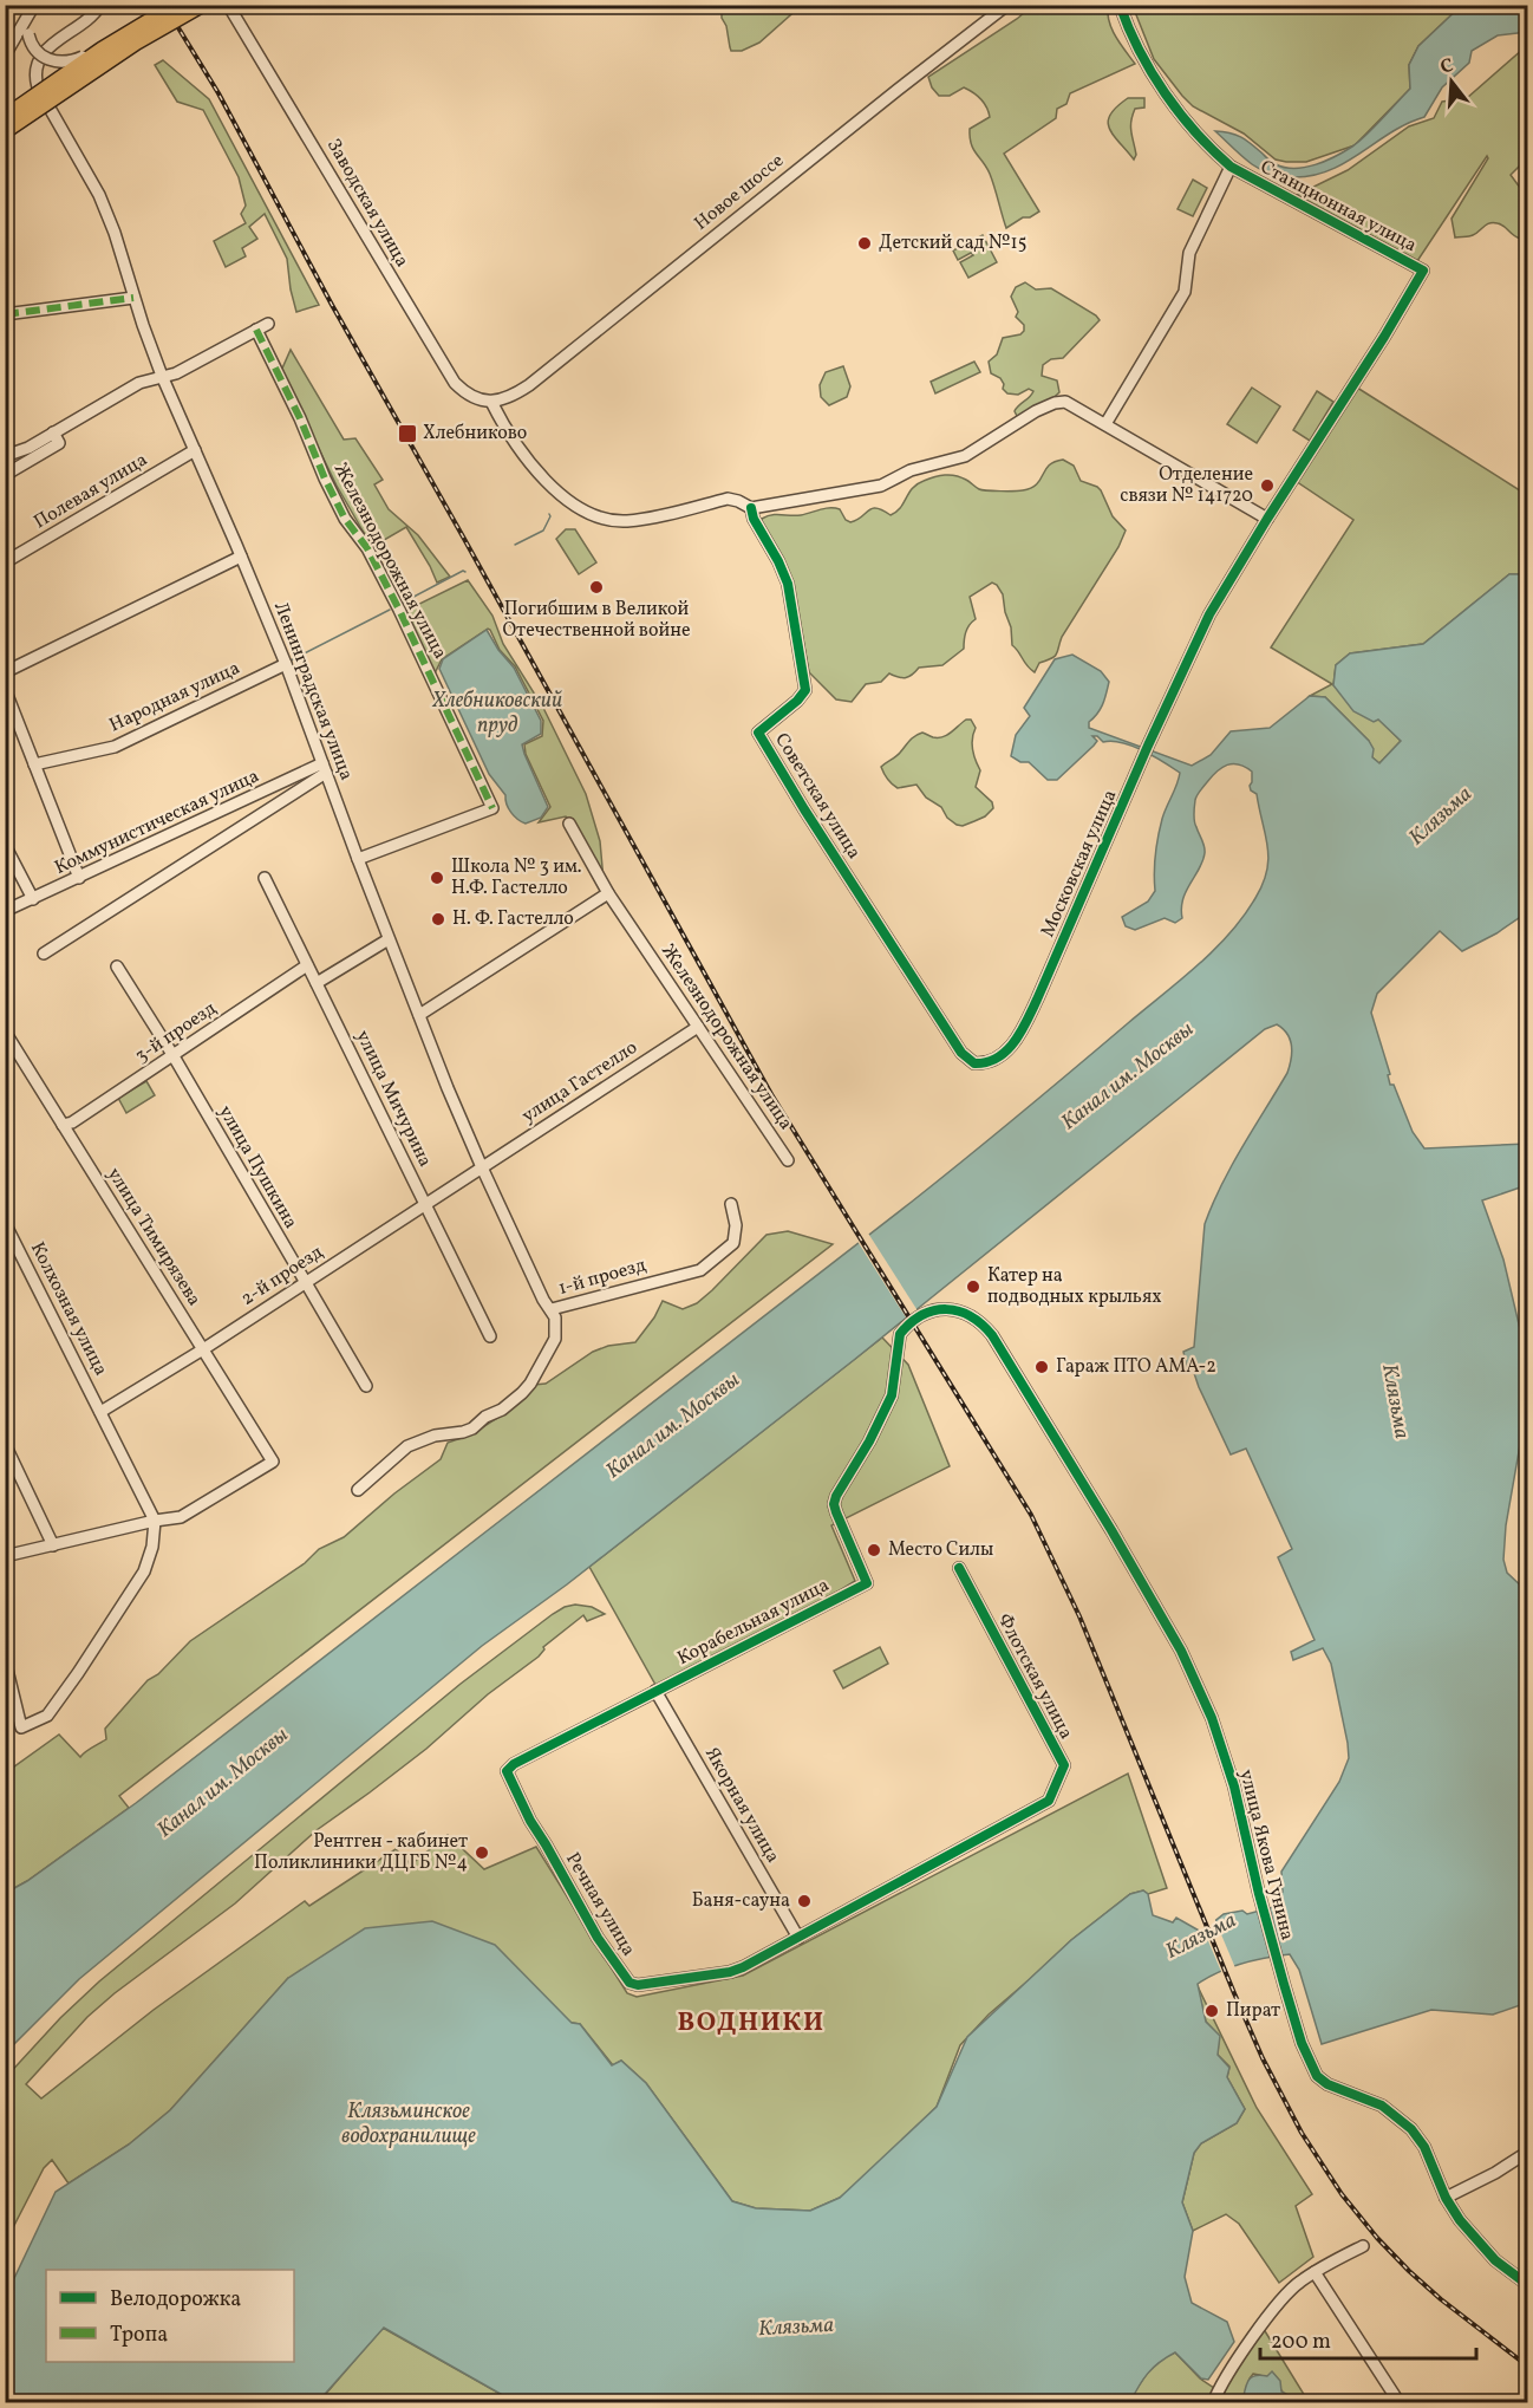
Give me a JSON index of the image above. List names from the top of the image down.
{
  "streets": {
    "street": [
      "Новое шоссе",
      "Заводская улица",
      "Станционная улица",
      "Полевая улица",
      "Железнодорожная улица",
      "Ленинградская улица",
      "Народная улица",
      "Советская улица",
      "Коммунистическая улица",
      "Московская улица",
      "3-й проезд",
      "улица Гастелло",
      "улица Мичурина",
      "улица Пушкина",
      "улица Тимирязева",
      "2-й проезд",
      "1-й проезд",
      "Колхозная улица",
      "Корабельная улица",
      "Флотская улица",
      "Якорная улица",
      "улица Якова Гунина",
      "Речная улица"
    ]
  },
  "crossings": [
    ["Новое шоссе", "Заводская улица"],
    ["Станционная улица", "Московская улица"],
    ["Полевая улица", "Ленинградская улица"],
    ["Железнодорожная улица", "Ленинградская улица"],
    ["Железнодорожная улица", "улица Гастелло"],
    ["Ленинградская улица", "Народная улица"],
    ["Ленинградская улица", "Коммунистическая улица"],
    ["Ленинградская улица", "улица Гастелло"],
    ["Ленинградская улица", "2-й проезд"],
    ["Ленинградская улица", "1-й проезд"],
    ["Советская улица", "Московская улица"],
    ["3-й проезд", "улица Мичурина"],
    ["3-й проезд", "улица Пушкина"],
    ["3-й проезд", "улица Тимирязева"],
    ["улица Гастелло", "2-й проезд"],
    ["улица Мичурина", "2-й проезд"],
    ["улица Пушкина", "2-й проезд"],
    ["улица Тимирязева", "2-й проезд"],
    ["улица Тимирязева", "Колхозная улица"],
    ["2-й проезд", "Колхозная улица"],
    ["Корабельная улица", "Якорная улица"],
    ["Корабельная улица", "улица Якова Гунина"],
    ["Корабельная улица", "Речная улица"],
    ["Флотская улица", "Речная улица"],
    ["Якорная улица", "Речная улица"]
  ],
  "districts": ["ВОДНИКИ"],
  "water": [
    "Хлебниковский пруд",
    "Клязьма",
    "Канал им. Москвы",
    "Клязьминское водохранилище"
  ],
  "places": {
    "other": [
      "Детский сад №15",
      "Отделение связи № 141720",
      "Погибшим в Великой Отечественной войне",
      "Школа № 3 им. Н.Ф. Гастелло",
      "Н. Ф. Гастелло",
      "Катер на подводных крыльях",
      "Гараж ПТО АМА-2",
      "Место Силы",
      "Рентген - кабинет Поликлиники ДЦГБ №4",
      "Баня-сауна",
      "Пират"
    ],
    "transit": ["Хлебниково"]
  },
  "legend": ["Велодорожка", "Тропа"],
  "scale_bar": "200 m",
  "north": "top"
}
